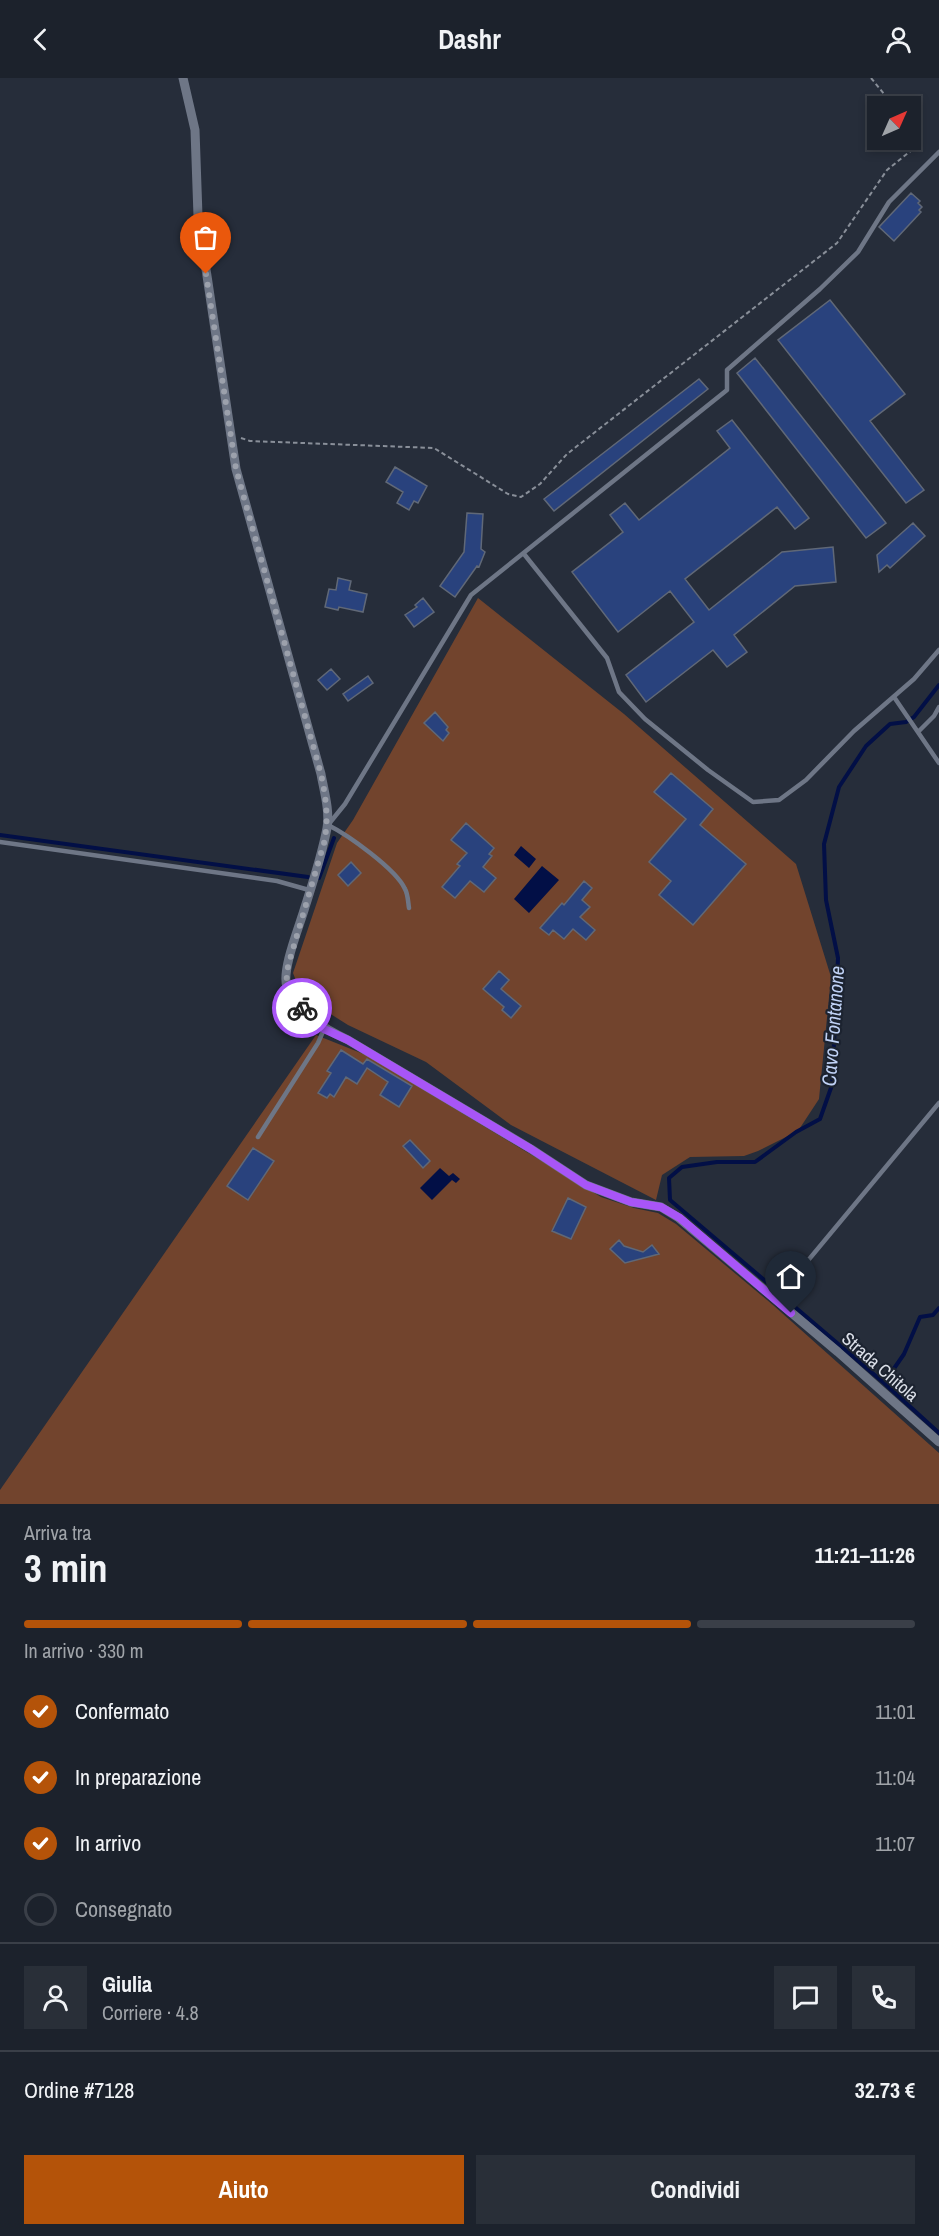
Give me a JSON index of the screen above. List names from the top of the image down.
{
  "streets": {
    "street": ["Strada Chitola"]
  },
  "water": ["Cavo Fontanone"],
  "north": "top right",
  "page": {
    "header": "Dashr",
    "heading": ["3 min", "Arriva tra", "11:21–11:26"],
    "panel": [
      "Giulia",
      "Corriere · 4.8",
      "Ordine #7128",
      "32.73 €"
    ],
    "bar": "In arrivo · 330 m",
    "list": [
      ["Confermato", "11:01"],
      ["In preparazione", "11:04"],
      ["In arrivo", "11:07"],
      "Consegnato"
    ],
    "buttons": ["Aiuto", "Condividi"]
  }
}
